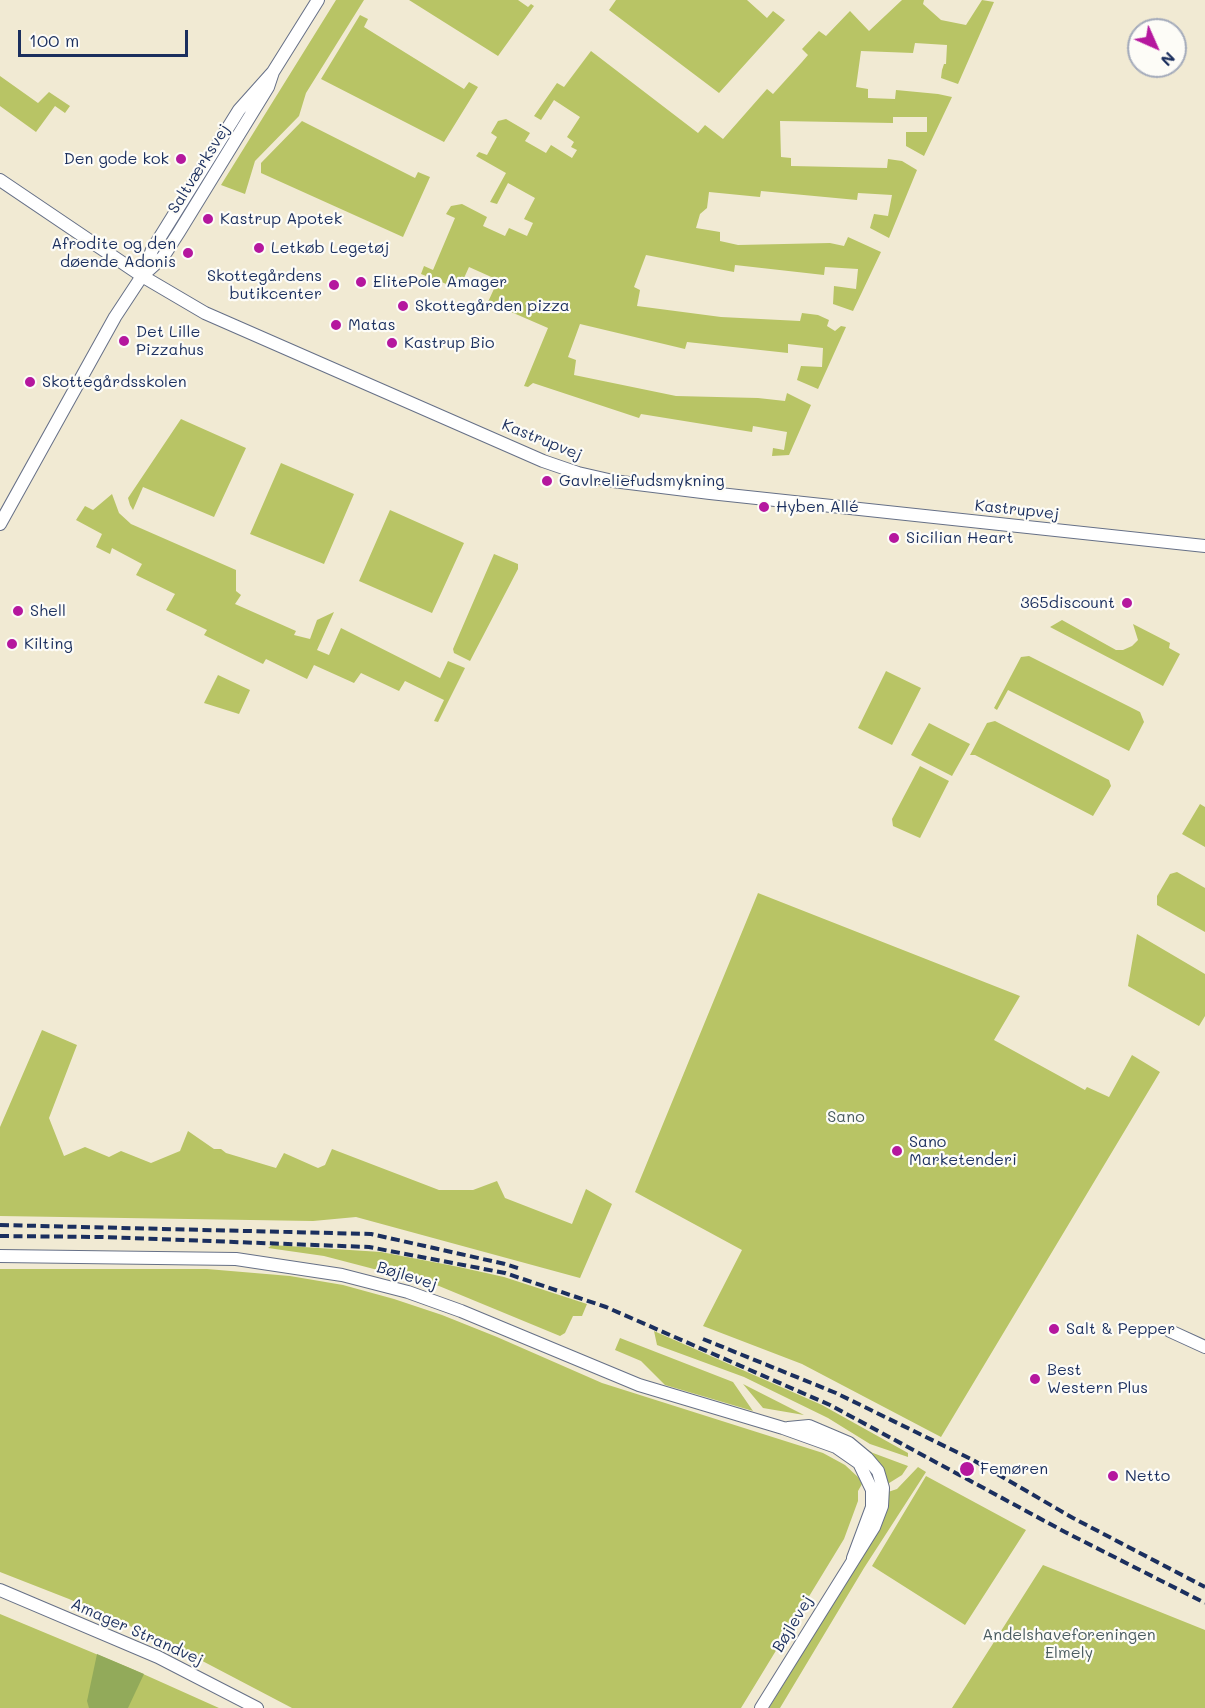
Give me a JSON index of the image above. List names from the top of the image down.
{
  "streets": {
    "street": [
      "Saltværksvej",
      "Kastrupvej",
      "Bøjlevej",
      "Amager Strandvej"
    ]
  },
  "crossings": [
    ["Saltværksvej", "Kastrupvej"]
  ],
  "parks": ["Sano", "Andelshaveforeningen Elmely"],
  "places": [
    "Den gode kok",
    "Kastrup Apotek",
    "Letkøb Legetøj",
    "Afrodite og den døende Adonis",
    "ElitePole Amager",
    "Skottegårdens butikcenter",
    "Skottegården pizza",
    "Matas",
    "Det Lille Pizzahus",
    "Kastrup Bio",
    "Skottegårdsskolen",
    "Gavlreliefudsmykning",
    "Hyben Allé",
    "Sicilian Heart",
    "365discount",
    "Shell",
    "Kilting",
    "Sano Marketenderi",
    "Salt & Pepper",
    "Best Western Plus",
    "Femøren",
    "Netto"
  ],
  "scale_bar": "100 m",
  "north": "bottom right"
}
